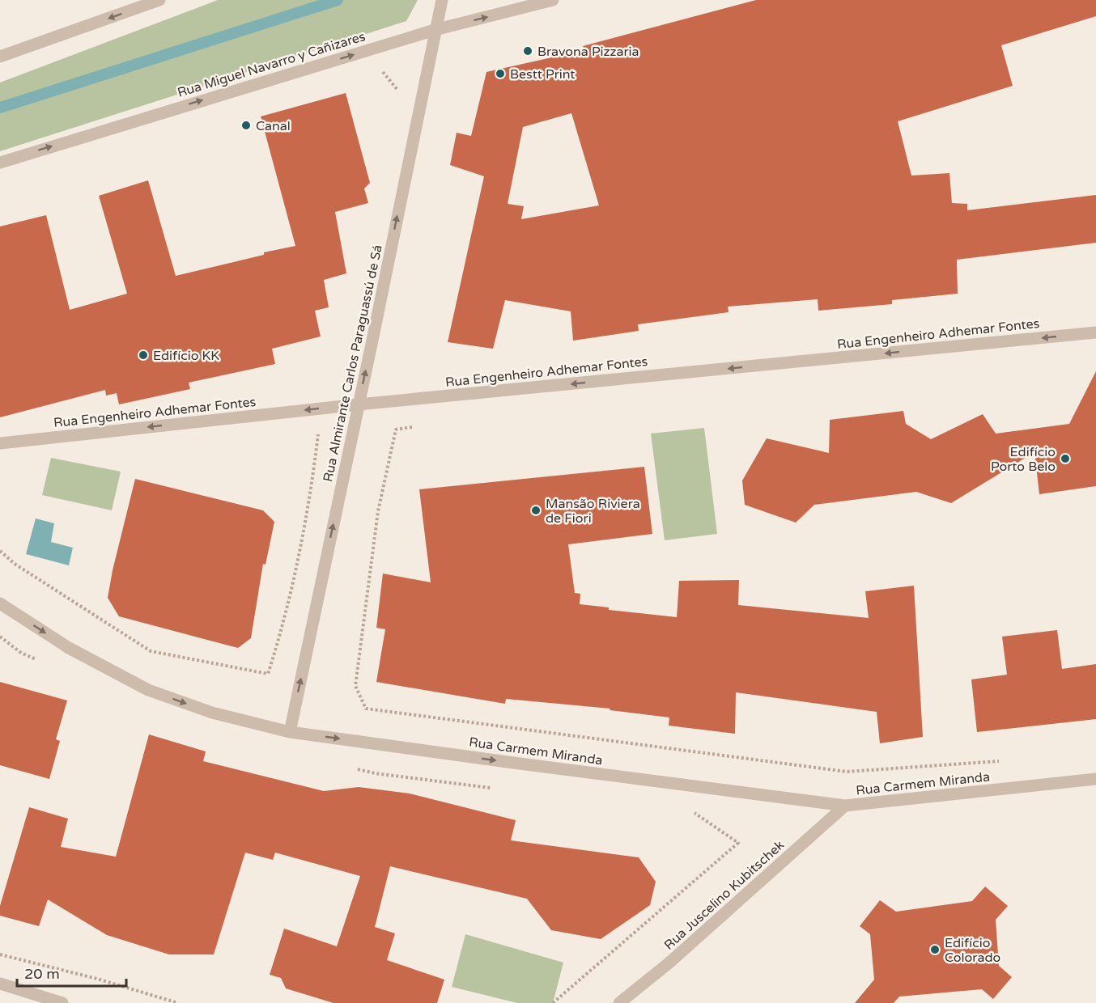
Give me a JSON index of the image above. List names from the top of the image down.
{
  "streets": {
    "street": [
      "Rua Miguel Navarro y Cañizares",
      "Rua Engenheiro Adhemar Fontes",
      "Rua Almirante Carlos Paraguassú de Sá",
      "Rua Carmem Miranda",
      "Rua Juscelino Kubitschek"
    ]
  },
  "crossings": [
    ["Rua Miguel Navarro y Cañizares", "Rua Almirante Carlos Paraguassú de Sá"],
    ["Rua Engenheiro Adhemar Fontes", "Rua Almirante Carlos Paraguassú de Sá"],
    ["Rua Almirante Carlos Paraguassú de Sá", "Rua Carmem Miranda"],
    ["Rua Carmem Miranda", "Rua Juscelino Kubitschek"]
  ],
  "one_way": [
    "Rua Miguel Navarro y Cañizares",
    "Rua Engenheiro Adhemar Fontes",
    "Rua Almirante Carlos Paraguassú de Sá",
    "Rua Carmem Miranda"
  ],
  "places": [
    "Bravona Pizzaria",
    "Bestt Print",
    "Canal",
    "Edifício KK",
    "Edifício Porto Belo",
    "Mansão Riviera de Fiori",
    "Edifício Colorado"
  ],
  "scale_bar": "20 m"
}
